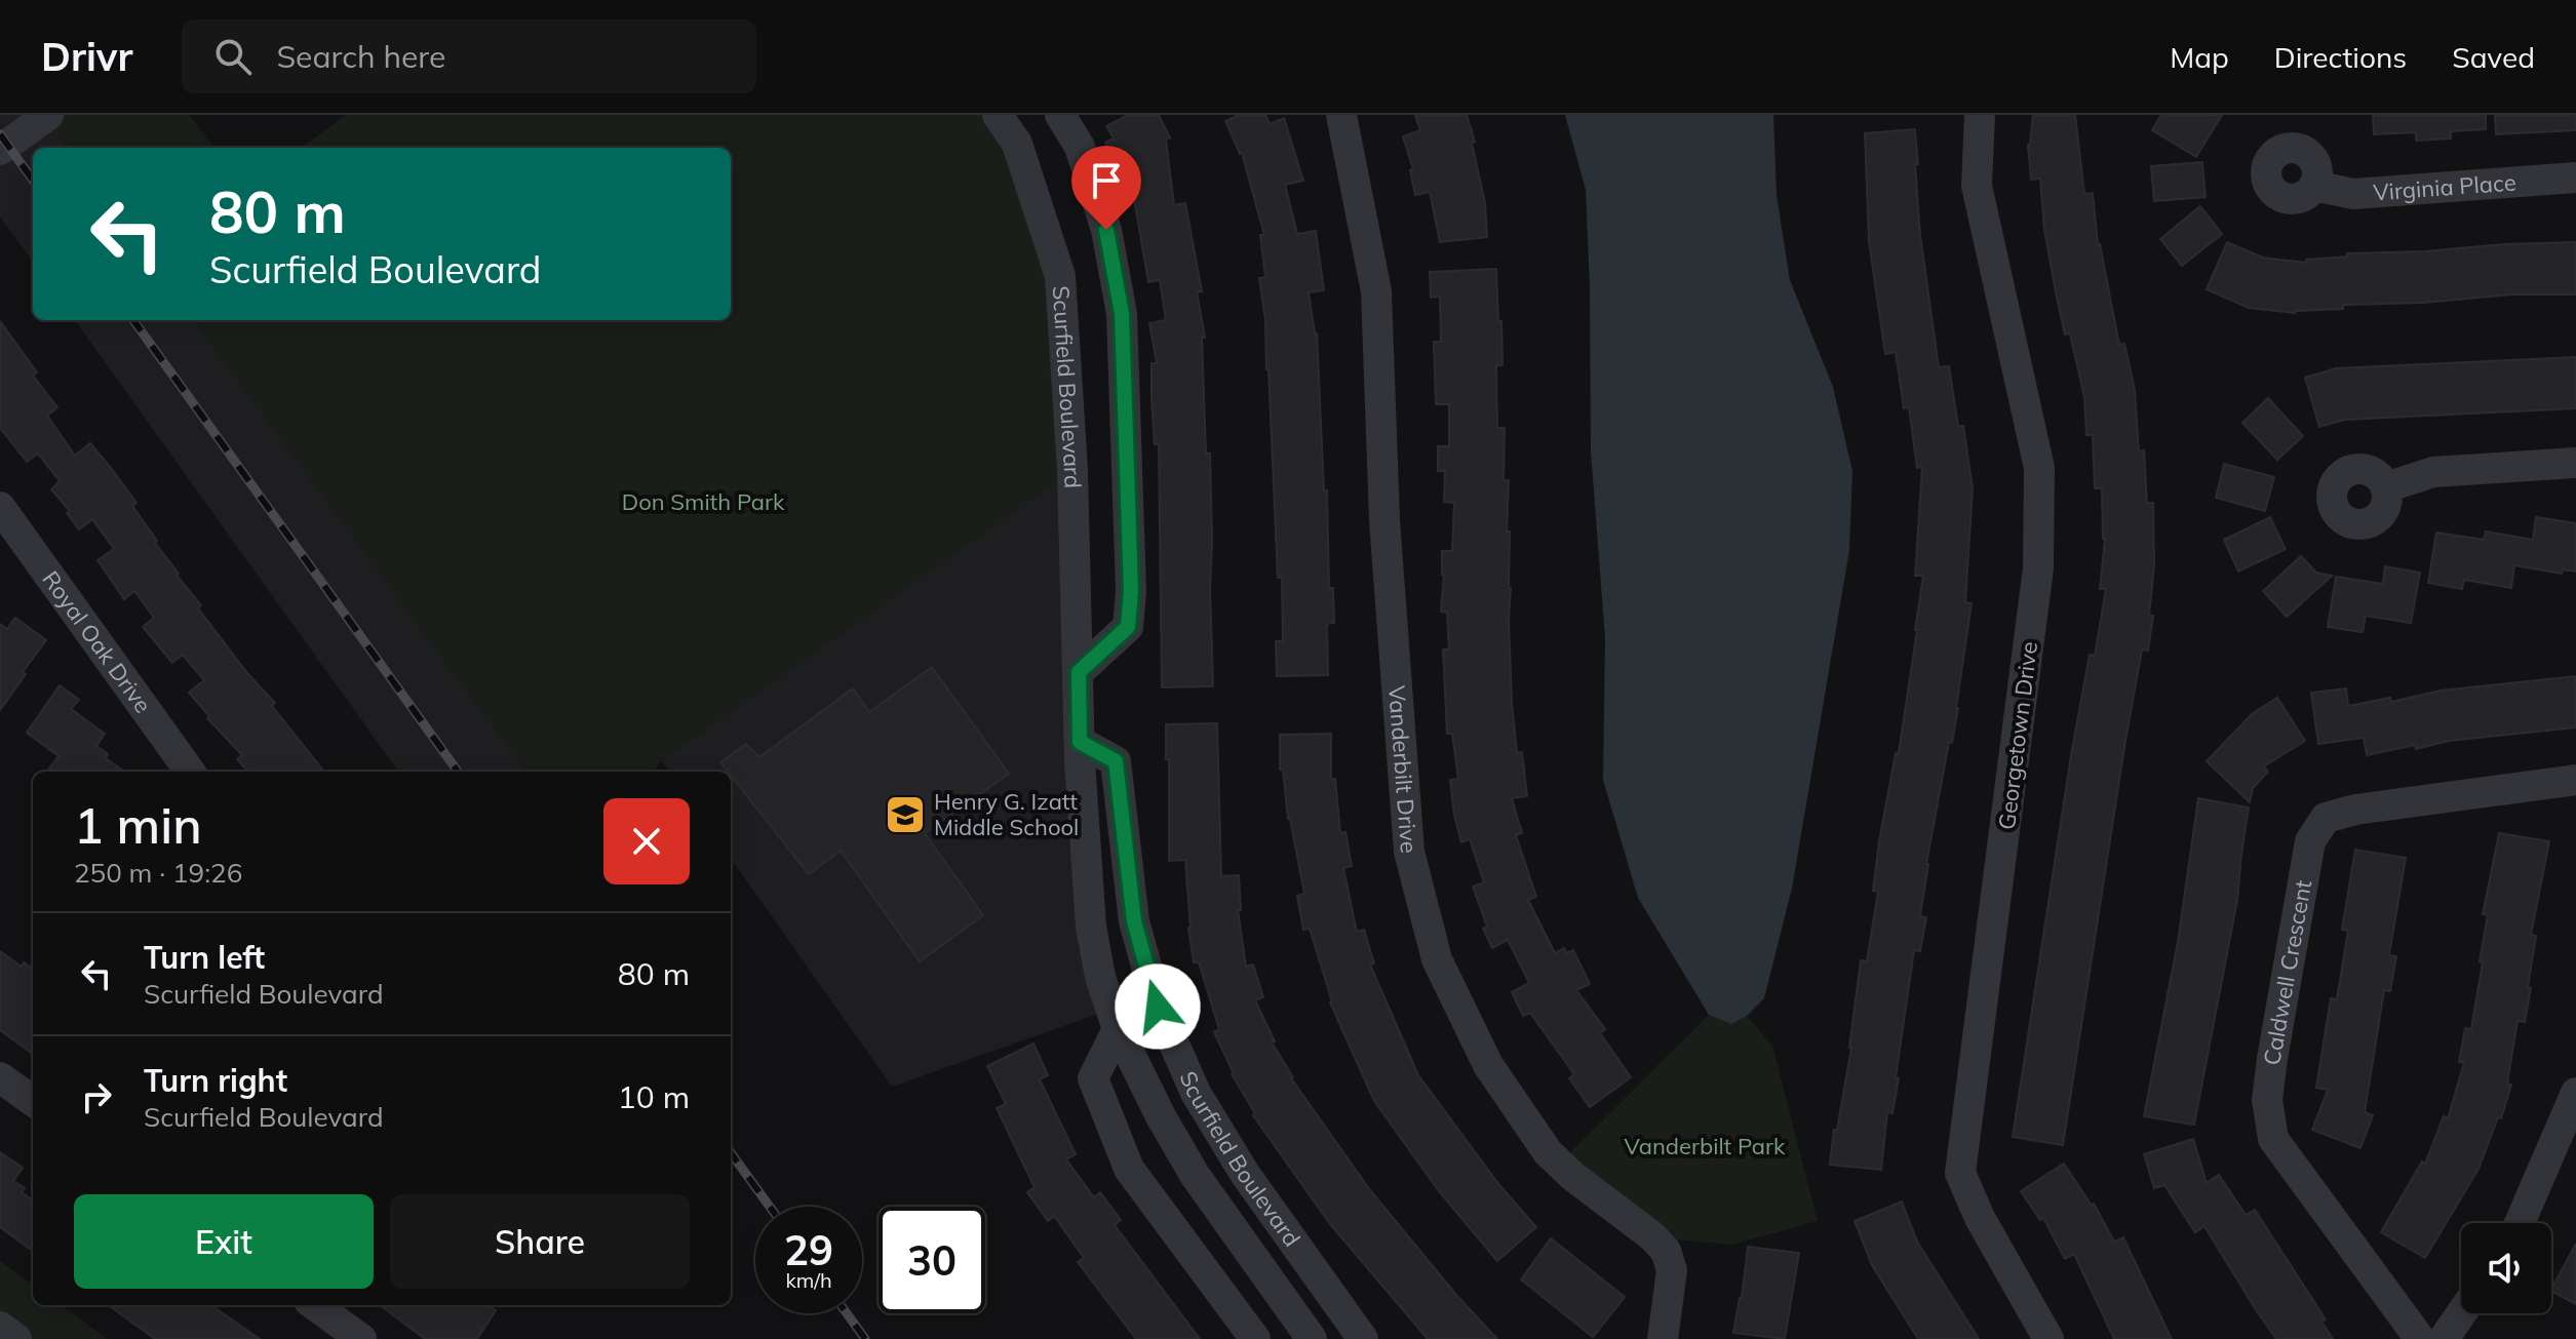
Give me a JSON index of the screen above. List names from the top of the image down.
{
  "streets": {
    "street": [
      "Virginia Place",
      "Scurfield Boulevard",
      "Royal Oak Drive",
      "Georgetown Drive",
      "Vanderbilt Drive",
      "Caldwell Crescent"
    ]
  },
  "parks": ["Don Smith Park", "Vanderbilt Park"],
  "places": {
    "school or university": ["Henry G. Izatt Middle School"]
  },
  "page": {
    "header": "Drivr",
    "search": "Search here",
    "nav": ["Map", "Directions", "Saved"],
    "turn": ["80 m", "Scurfield Boulevard"],
    "heading": ["1 min", "250 m · 19:26"],
    "list": [
      {
        "name": "Turn left",
        "note": "Scurfield Boulevard",
        "value": "80 m"
      },
      {
        "name": "Turn right",
        "note": "Scurfield Boulevard",
        "value": "10 m"
      }
    ],
    "buttons": ["Exit", "Share"],
    "speed": "29 km/h",
    "limit": "30"
  }
}
